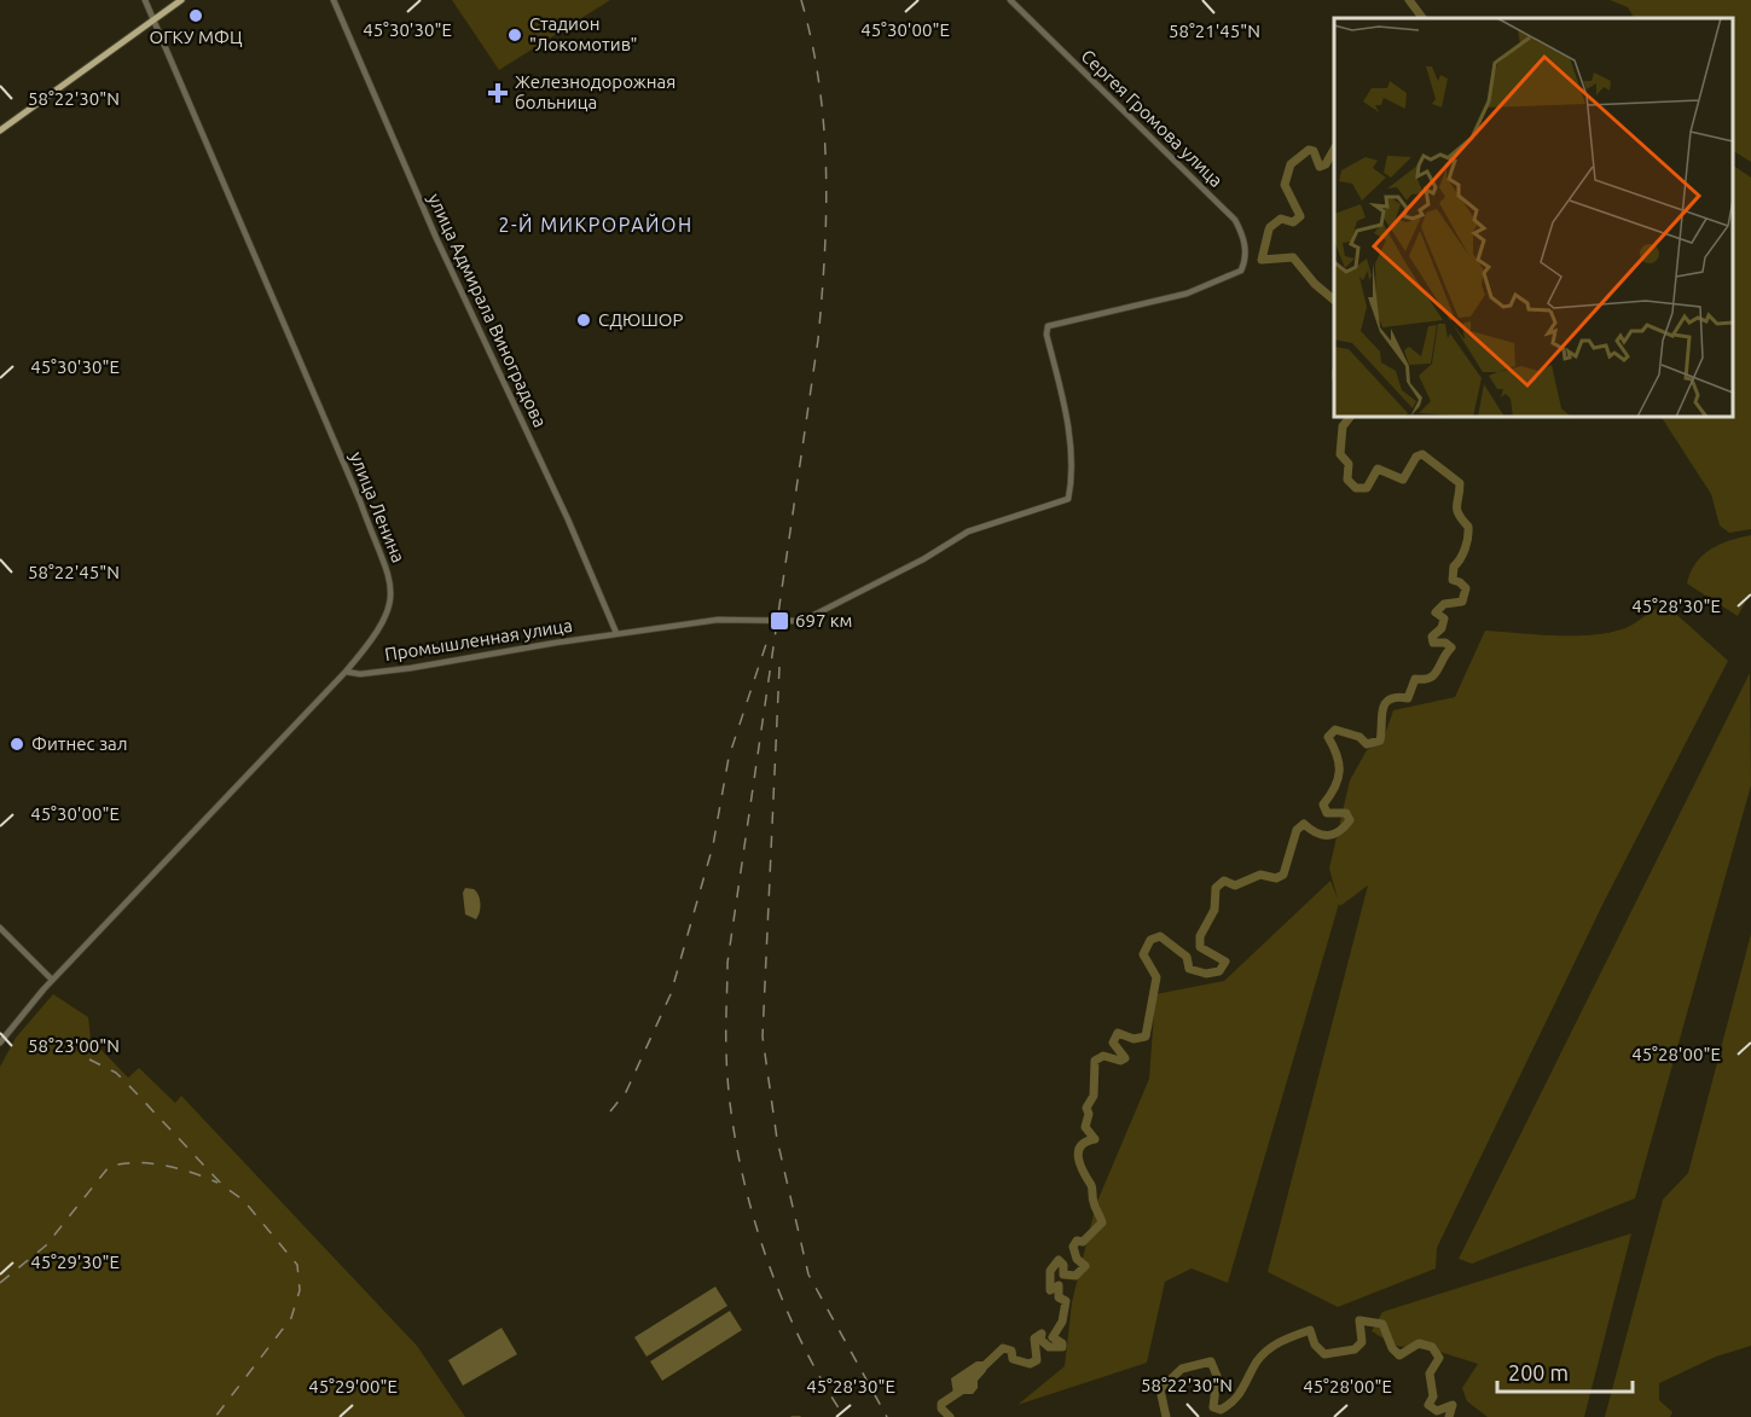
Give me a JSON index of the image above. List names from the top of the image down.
{
  "streets": {
    "street": [
      "Сергея Громова улица",
      "улица Адмирала Виноградова",
      "улица Ленина",
      "Промышленная улица"
    ]
  },
  "crossings": [
    ["Сергея Громова улица", "Промышленная улица"],
    ["улица Адмирала Виноградова", "Промышленная улица"],
    ["улица Ленина", "Промышленная улица"]
  ],
  "districts": ["2-Й МИКРОРАЙОН"],
  "places": {
    "other": [
      "ОГКУ МФЦ",
      "Стадион \"Локомотив\"",
      "СДЮШОР",
      "Фитнес зал"
    ],
    "health": ["Железнодорожная больница"],
    "transit": ["697 км"]
  },
  "scale_bar": "200 m",
  "coordinates": [
    "45°30'30\"E",
    "45°30'00\"E",
    "58°21'45\"N",
    "58°22'30\"N",
    "58°22'45\"N",
    "45°28'30\"E",
    "58°23'00\"N",
    "45°28'00\"E",
    "45°29'30\"E",
    "45°29'00\"E"
  ]
}
